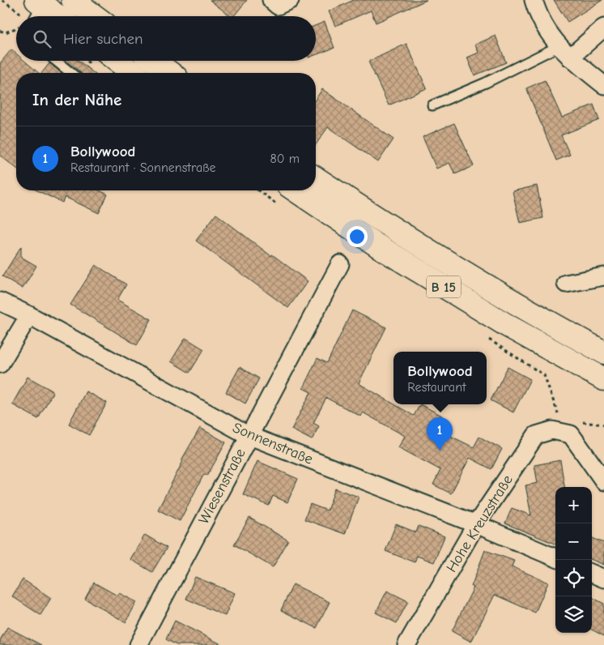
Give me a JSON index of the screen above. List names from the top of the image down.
{
  "streets": {
    "highway": ["B 15"],
    "street": ["Sonnenstraße", "Wiesenstraße", "Hohe Kreuzstraße"]
  },
  "crossings": [
    ["Sonnenstraße", "Wiesenstraße"],
    ["Sonnenstraße", "Hohe Kreuzstraße"]
  ],
  "page": {
    "search": "Hier suchen",
    "heading": "In der Nähe",
    "list": [
      {
        "mark": "1",
        "name": "Bollywood",
        "note": "Restaurant · Sonnenstraße",
        "value": "80 m"
      }
    ],
    "popup": ["Bollywood", "Restaurant"],
    "pins": "1",
    "map_buttons": ["+", "−"]
  }
}
